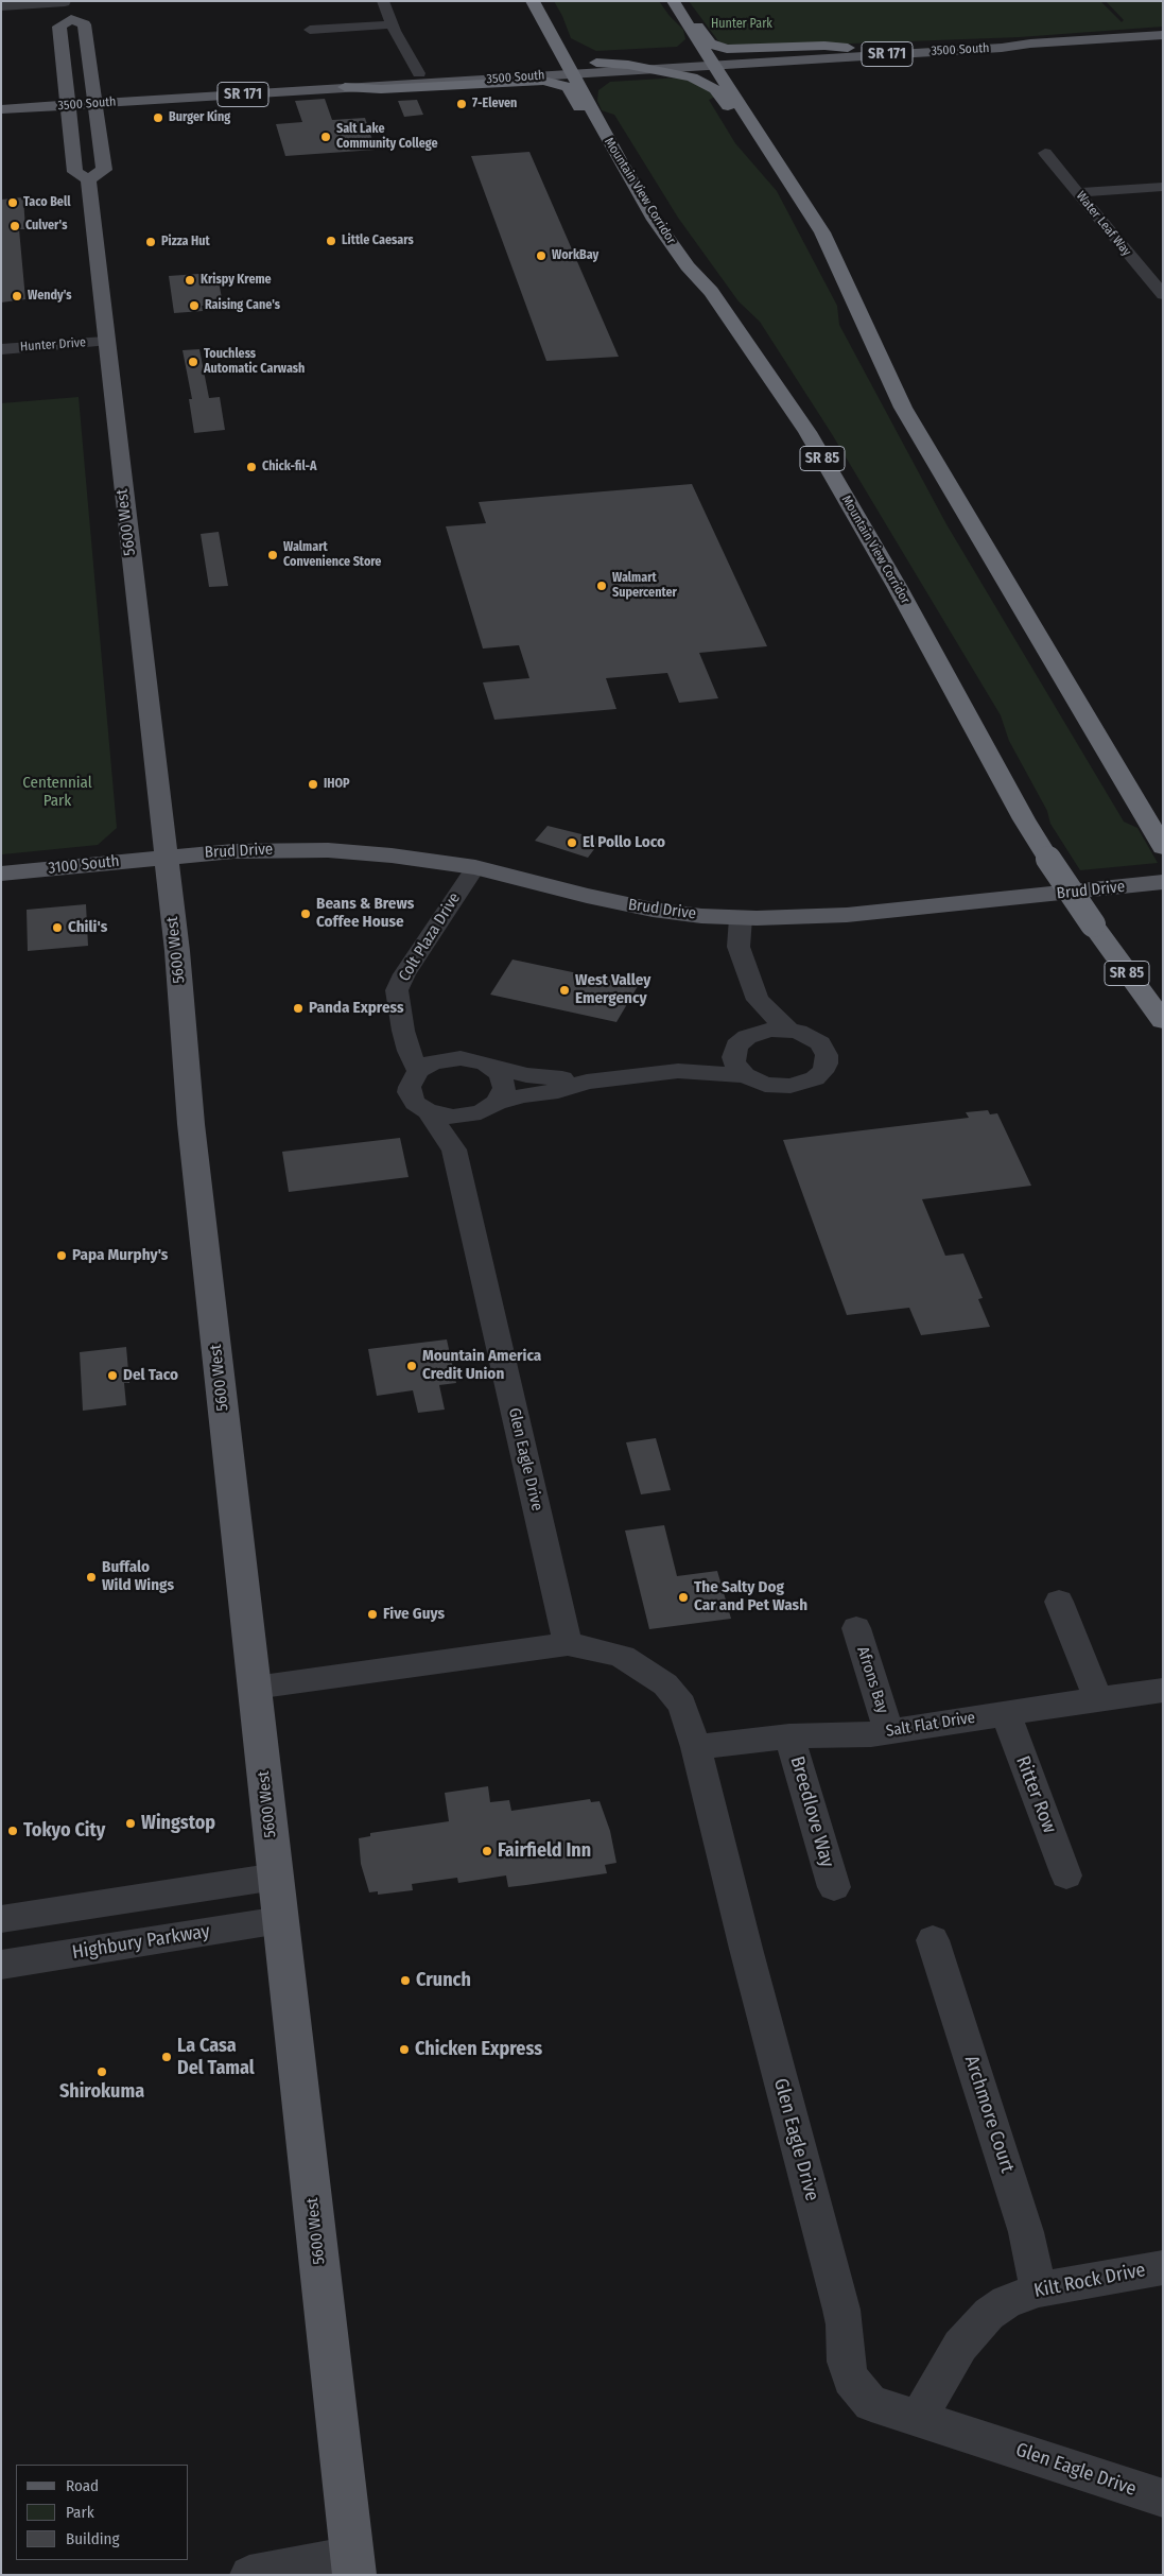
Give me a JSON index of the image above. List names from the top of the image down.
{
  "streets": {
    "highway": ["Mountain View Corridor", "SR 85"],
    "main road": [
      "3500 South",
      "SR 171",
      "5600 West",
      "Brud Drive",
      "3100 South"
    ],
    "street": [
      "Water Leaf Way",
      "Hunter Drive",
      "Colt Plaza Drive",
      "Glen Eagle Drive",
      "Afrons Bay",
      "Salt Flat Drive",
      "Ritter Row",
      "Breedlove Way",
      "Highbury Parkway",
      "Archmore Court",
      "Kilt Rock Drive"
    ]
  },
  "crossings": [
    ["3500 South", "Mountain View Corridor"],
    ["Hunter Drive", "5600 West"],
    ["5600 West", "Brud Drive"],
    ["5600 West", "3100 South"],
    ["5600 West", "Glen Eagle Drive"],
    ["5600 West", "Highbury Parkway"],
    ["Brud Drive", "3100 South"],
    ["Brud Drive", "Colt Plaza Drive"],
    ["Colt Plaza Drive", "Glen Eagle Drive"],
    ["Glen Eagle Drive", "Salt Flat Drive"],
    ["Glen Eagle Drive", "Kilt Rock Drive"],
    ["Afrons Bay", "Salt Flat Drive"],
    ["Salt Flat Drive", "Ritter Row"],
    ["Salt Flat Drive", "Breedlove Way"],
    ["Archmore Court", "Kilt Rock Drive"]
  ],
  "parks": ["Hunter Park", "Centennial Park"],
  "places": [
    "7-Eleven",
    "Burger King",
    "Salt Lake Community College",
    "Taco Bell",
    "Culver's",
    "Little Caesars",
    "Pizza Hut",
    "WorkBay",
    "Krispy Kreme",
    "Wendy's",
    "Raising Cane's",
    "Touchless Automatic Carwash",
    "Chick-fil-A",
    "Walmart Convenience Store",
    "Walmart Supercenter",
    "IHOP",
    "El Pollo Loco",
    "Beans & Brews Coffee House",
    "Chili's",
    "West Valley Emergency",
    "Panda Express",
    "Papa Murphy's",
    "Mountain America Credit Union",
    "Del Taco",
    "Buffalo Wild Wings",
    "The Salty Dog Car and Pet Wash",
    "Five Guys",
    "Wingstop",
    "Tokyo City",
    "Fairfield Inn",
    "Crunch",
    "Chicken Express",
    "La Casa Del Tamal",
    "Shirokuma"
  ],
  "legend": ["Road", "Park", "Building"]
}
